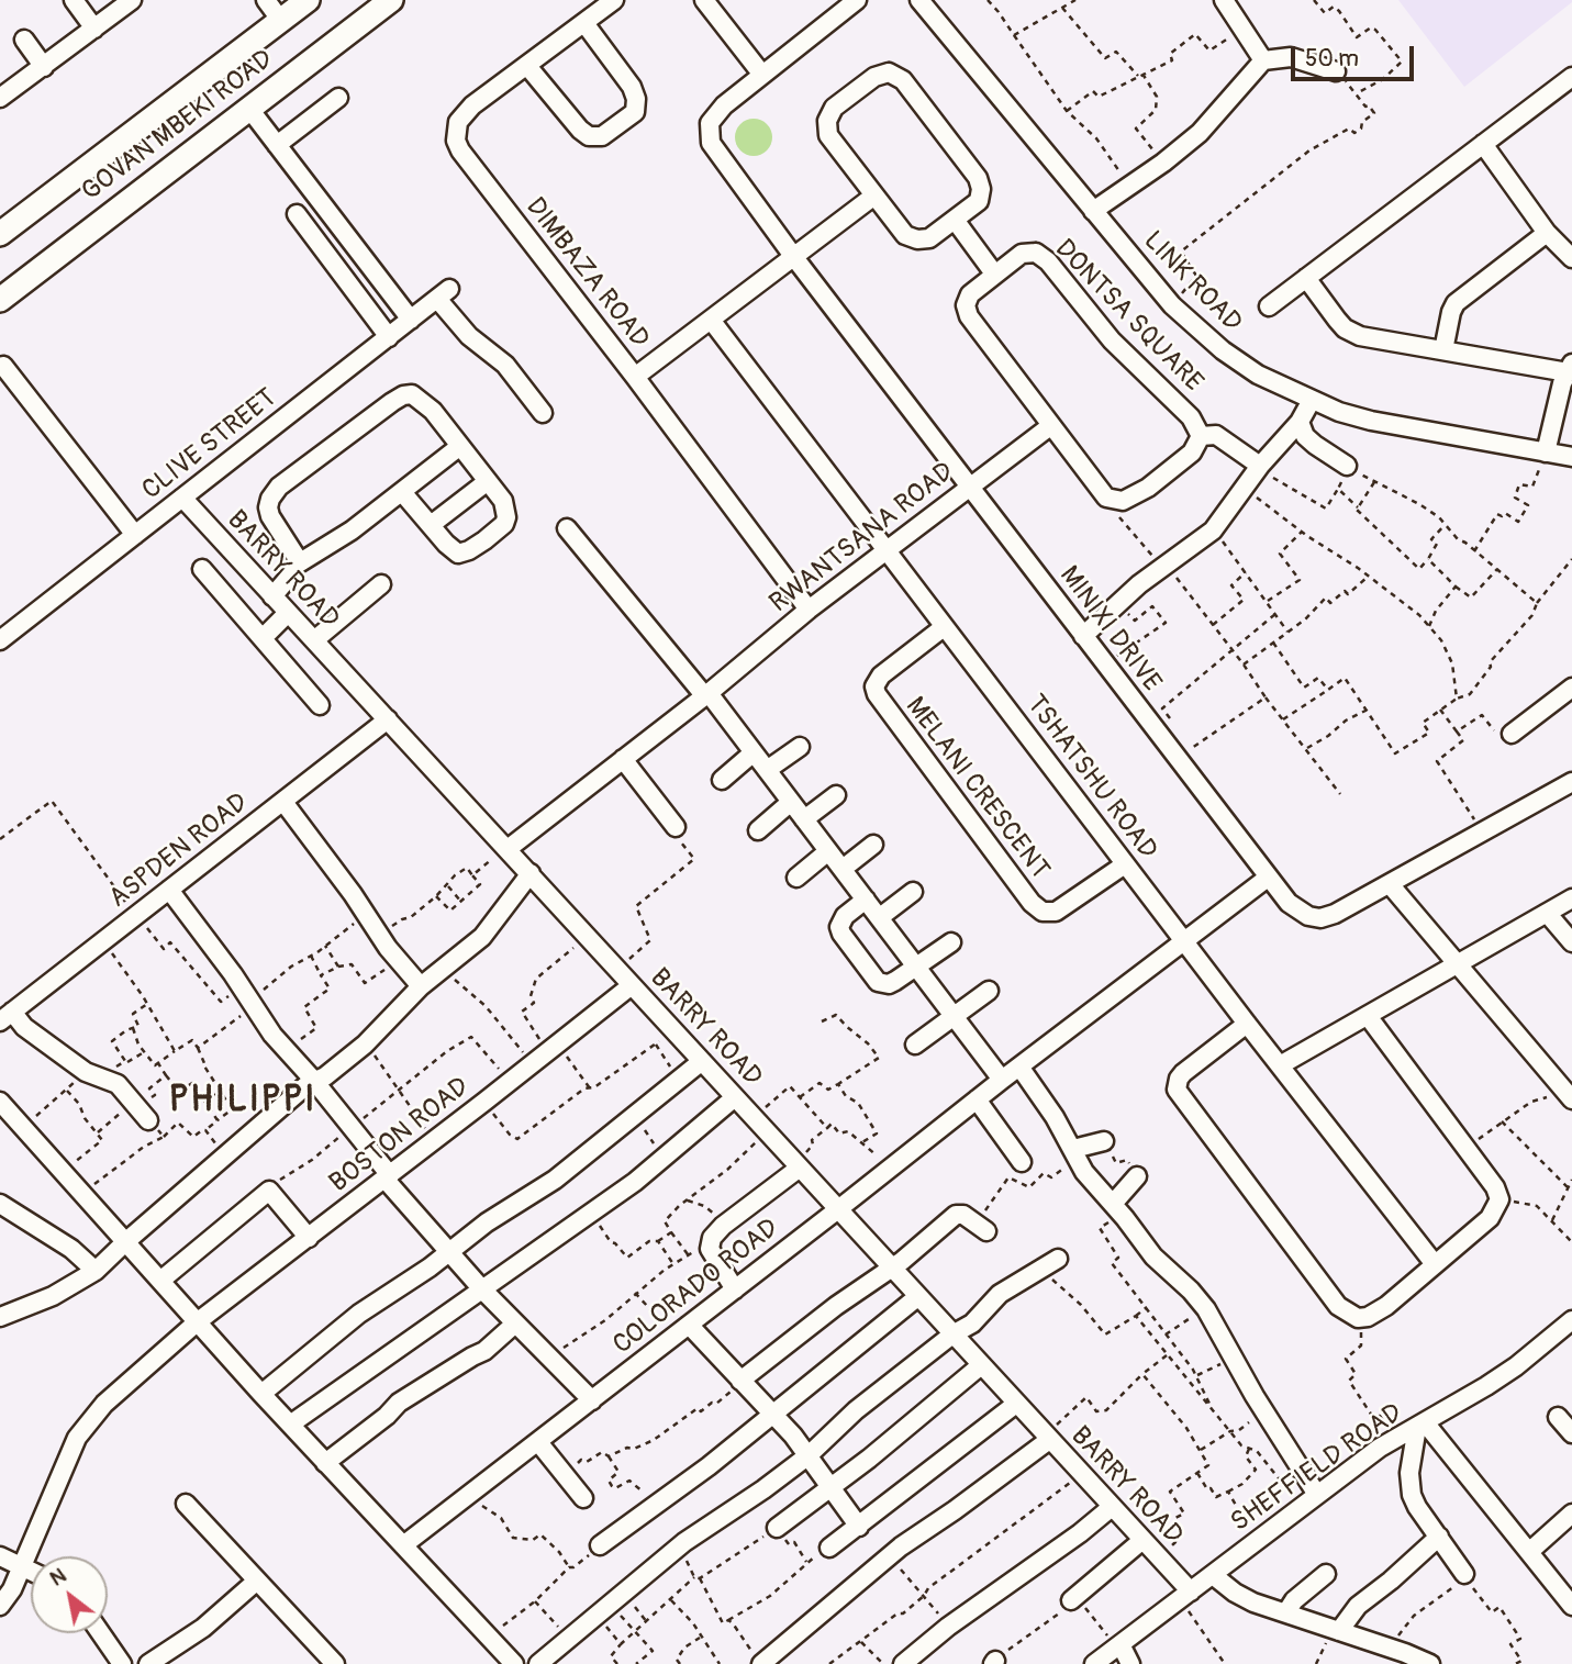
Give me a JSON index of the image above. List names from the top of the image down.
{
  "streets": {
    "main road": ["GOVAN MBEKI ROAD"],
    "street": [
      "DIMBAZA ROAD",
      "LINK ROAD",
      "DONTSA SQUARE",
      "CLIVE STREET",
      "RWANTSANA ROAD",
      "BARRY ROAD",
      "MINIXI DRIVE",
      "TSHATSHU ROAD",
      "MELANI CRESCENT",
      "ASPDEN ROAD",
      "BOSTON ROAD",
      "COLORADO ROAD",
      "SHEFFIELD ROAD"
    ]
  },
  "crossings": [
    ["DIMBAZA ROAD", "RWANTSANA ROAD"],
    ["DONTSA SQUARE", "RWANTSANA ROAD"],
    ["CLIVE STREET", "BARRY ROAD"],
    ["RWANTSANA ROAD", "BARRY ROAD"],
    ["RWANTSANA ROAD", "MINIXI DRIVE"],
    ["RWANTSANA ROAD", "TSHATSHU ROAD"],
    ["BARRY ROAD", "ASPDEN ROAD"],
    ["BARRY ROAD", "BOSTON ROAD"],
    ["BARRY ROAD", "COLORADO ROAD"],
    ["BARRY ROAD", "SHEFFIELD ROAD"],
    ["MINIXI DRIVE", "COLORADO ROAD"],
    ["TSHATSHU ROAD", "MELANI CRESCENT"],
    ["TSHATSHU ROAD", "COLORADO ROAD"]
  ],
  "districts": ["PHILIPPI"],
  "scale_bar": "50 m",
  "north": "top left"
}
